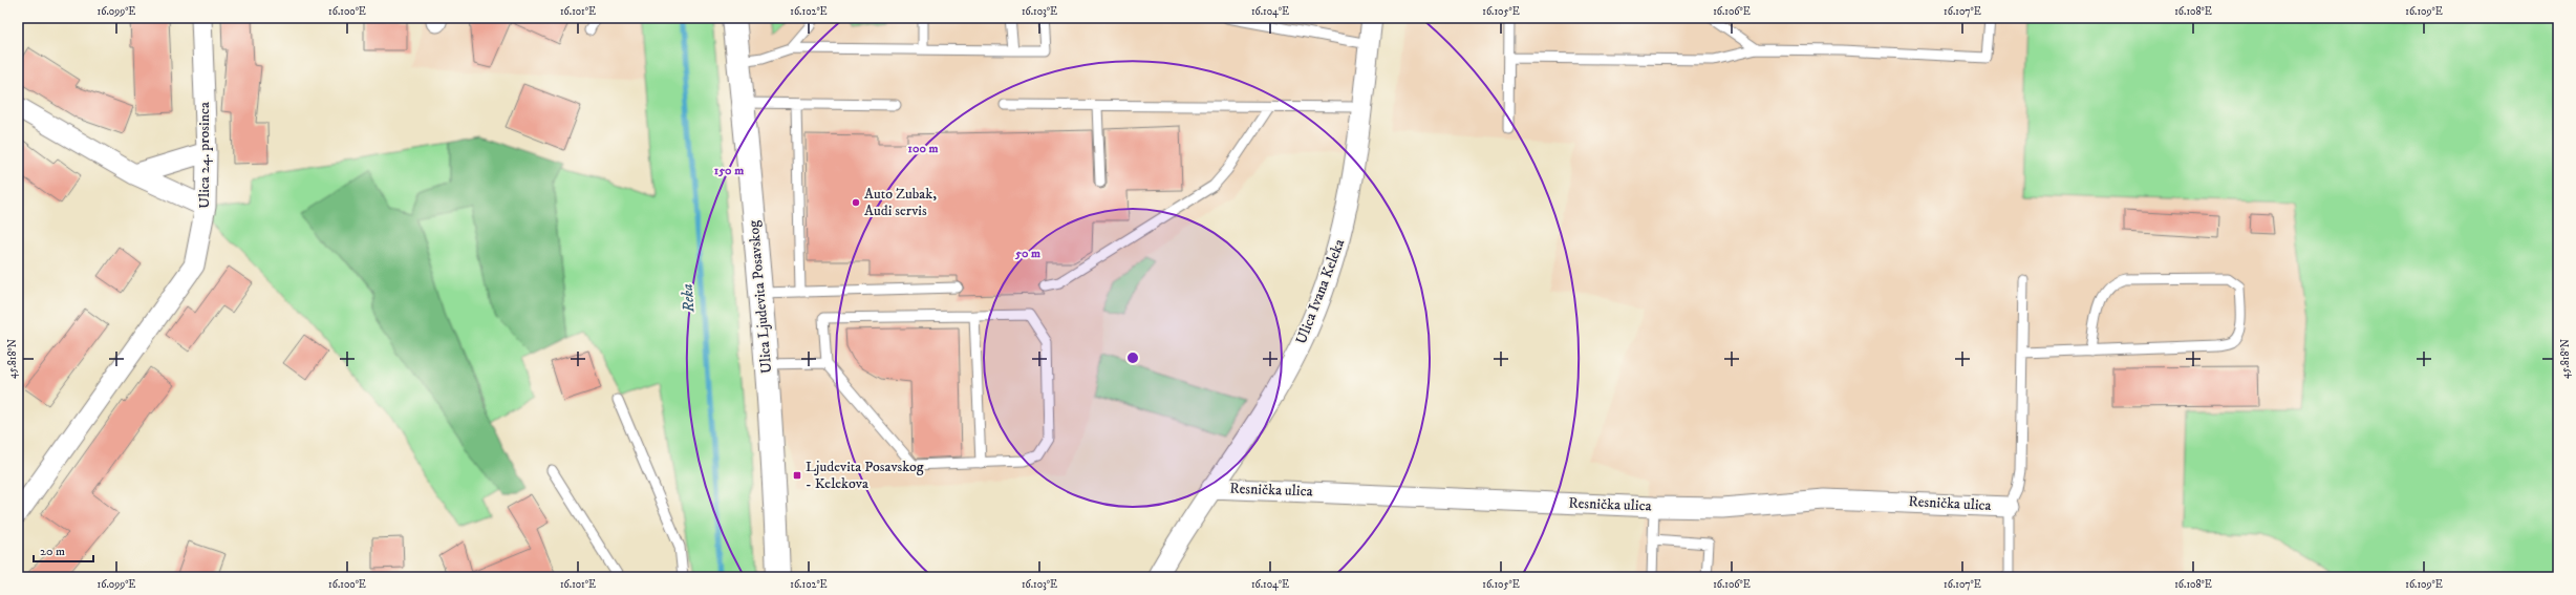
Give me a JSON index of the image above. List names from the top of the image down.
{
  "streets": {
    "main road": ["Ulica Ljudevita Posavskog"],
    "street": ["Ulica 24. prosinca", "Ulica Ivana Keleka", "Resnička ulica"]
  },
  "crossings": [
    ["Ulica Ivana Keleka", "Resnička ulica"]
  ],
  "water": ["Reka"],
  "places": {
    "other": ["Auto Zubak, Audi servis"],
    "transit": ["Ljudevita Posavskog - Kelekova"]
  },
  "scale_bar": "20 m",
  "coordinates": [
    "16.099°E",
    "16.100°E",
    "16.101°E",
    "16.102°E",
    "16.103°E",
    "16.104°E",
    "16.105°E",
    "16.106°E",
    "16.107°E",
    "16.108°E",
    "16.109°E",
    "45.818°N"
  ],
  "rings": ["100 m", "150 m", "50 m"]
}
